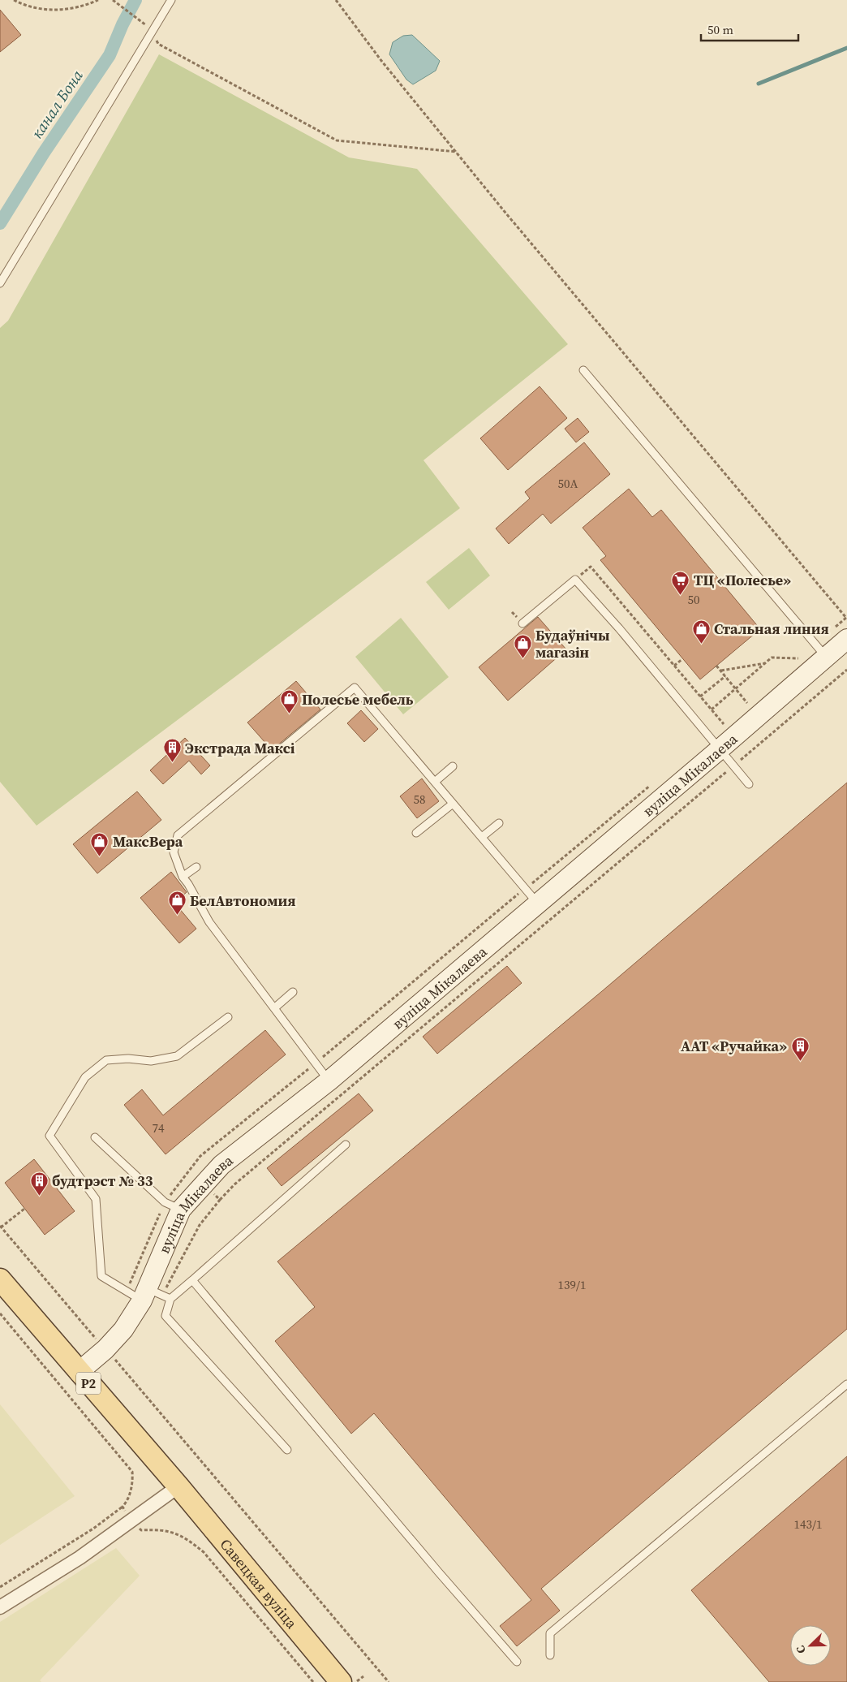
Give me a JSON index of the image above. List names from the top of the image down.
{
  "streets": {
    "main road": ["вуліца Мікалаева", "Р2", "Савецкая вуліца"]
  },
  "crossings": [
    ["вуліца Мікалаева", "Савецкая вуліца"]
  ],
  "water": ["канал Бона"],
  "places": {
    "supermarket": ["ТЦ «Полесье»"],
    "shop": [
      "Стальная линия",
      "Будаўнічы магазін",
      "Полесье мебель",
      "МаксBepa",
      "БелАвтономия"
    ],
    "building": ["Экстрада Максі", "ААТ «Ручайка»", "будтрэст № 33"]
  },
  "house_numbers": [
    "50А",
    "50",
    "58",
    "74",
    "139/1",
    "143/1"
  ],
  "scale_bar": "50 m",
  "north": "bottom left"
}
